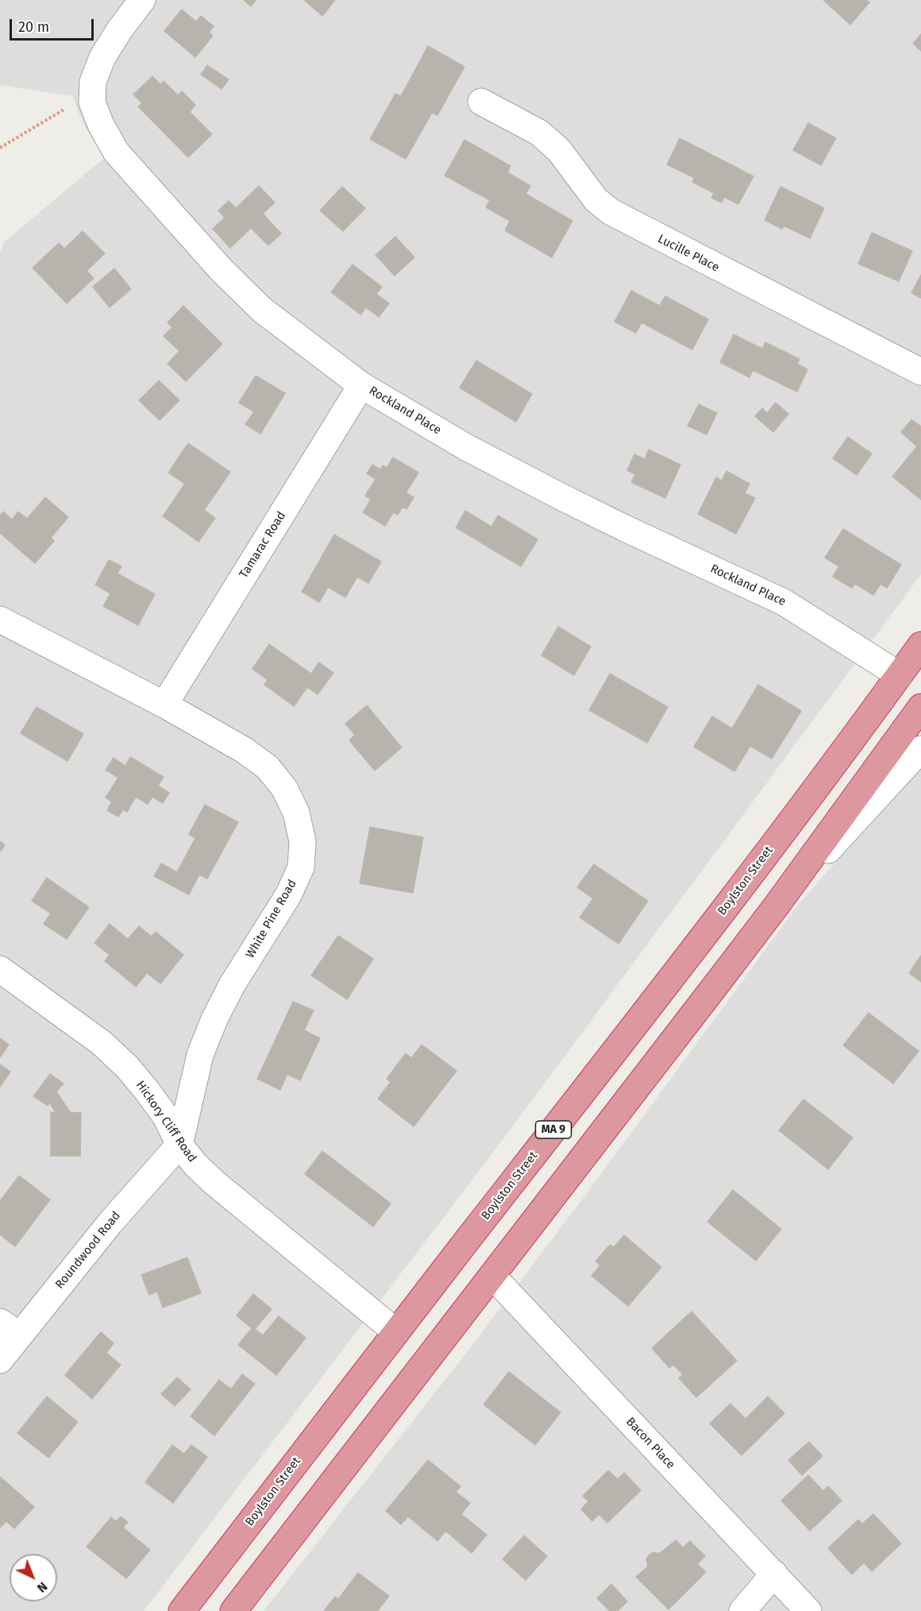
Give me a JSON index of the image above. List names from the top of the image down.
{
  "streets": {
    "highway": ["Boylston Street", "MA 9"],
    "street": [
      "Lucille Place",
      "Rockland Place",
      "Tamarac Road",
      "White Pine Road",
      "Hickory Cliff Road",
      "Roundwood Road",
      "Bacon Place"
    ]
  },
  "crossings": [
    ["Rockland Place", "Tamarac Road"],
    ["Rockland Place", "Boylston Street"],
    ["Tamarac Road", "White Pine Road"],
    ["Boylston Street", "Hickory Cliff Road"],
    ["White Pine Road", "Hickory Cliff Road"],
    ["White Pine Road", "Roundwood Road"],
    ["Hickory Cliff Road", "Roundwood Road"]
  ],
  "scale_bar": "20 m",
  "north": "bottom right"
}
